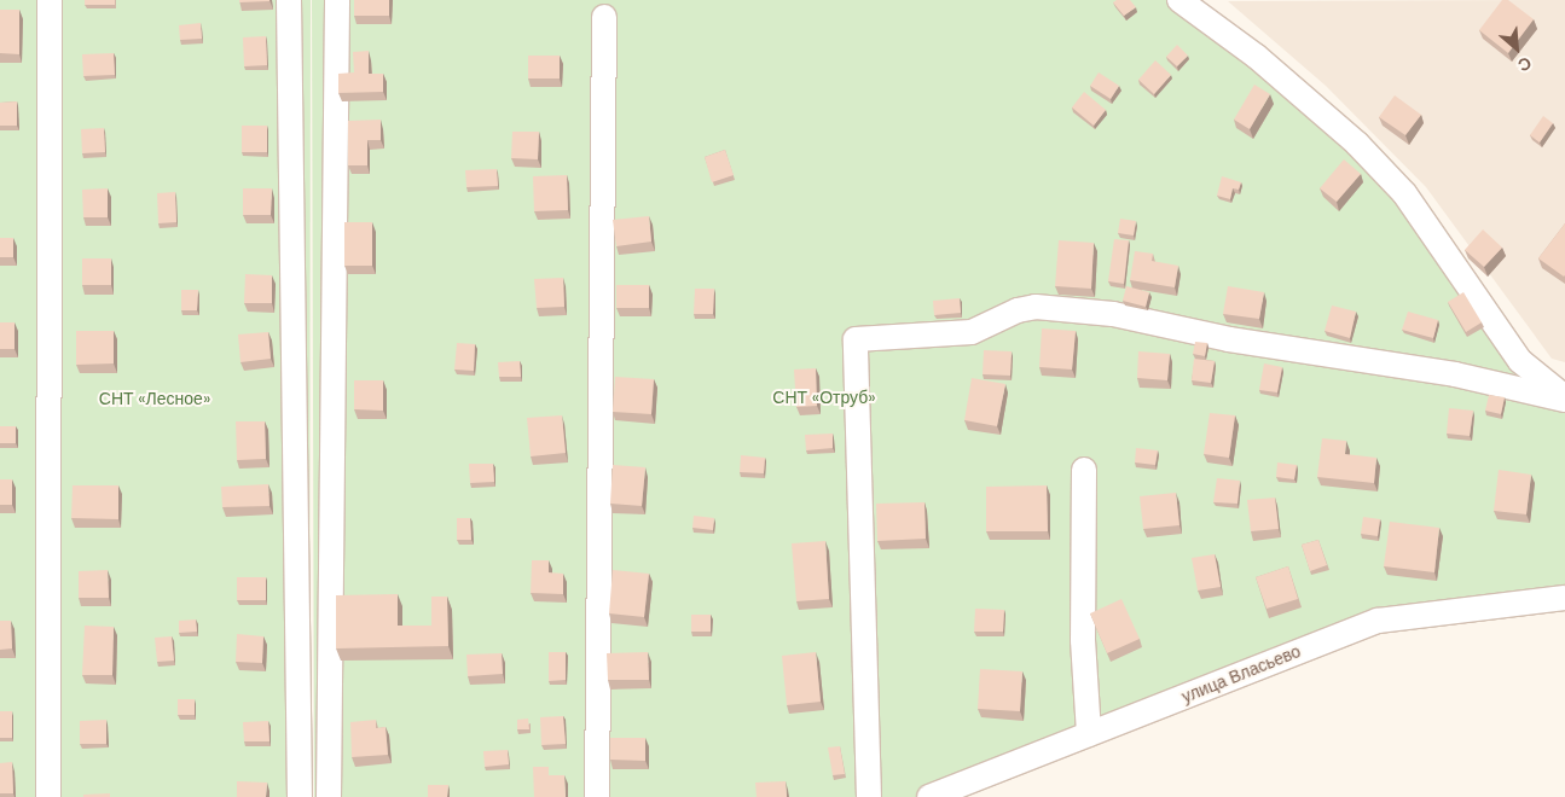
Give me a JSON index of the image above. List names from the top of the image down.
{
  "streets": {
    "street": ["улица Власьево"]
  },
  "parks": ["СНТ «Отруб»", "СНТ «Лесное»"],
  "north": "bottom right"
}
